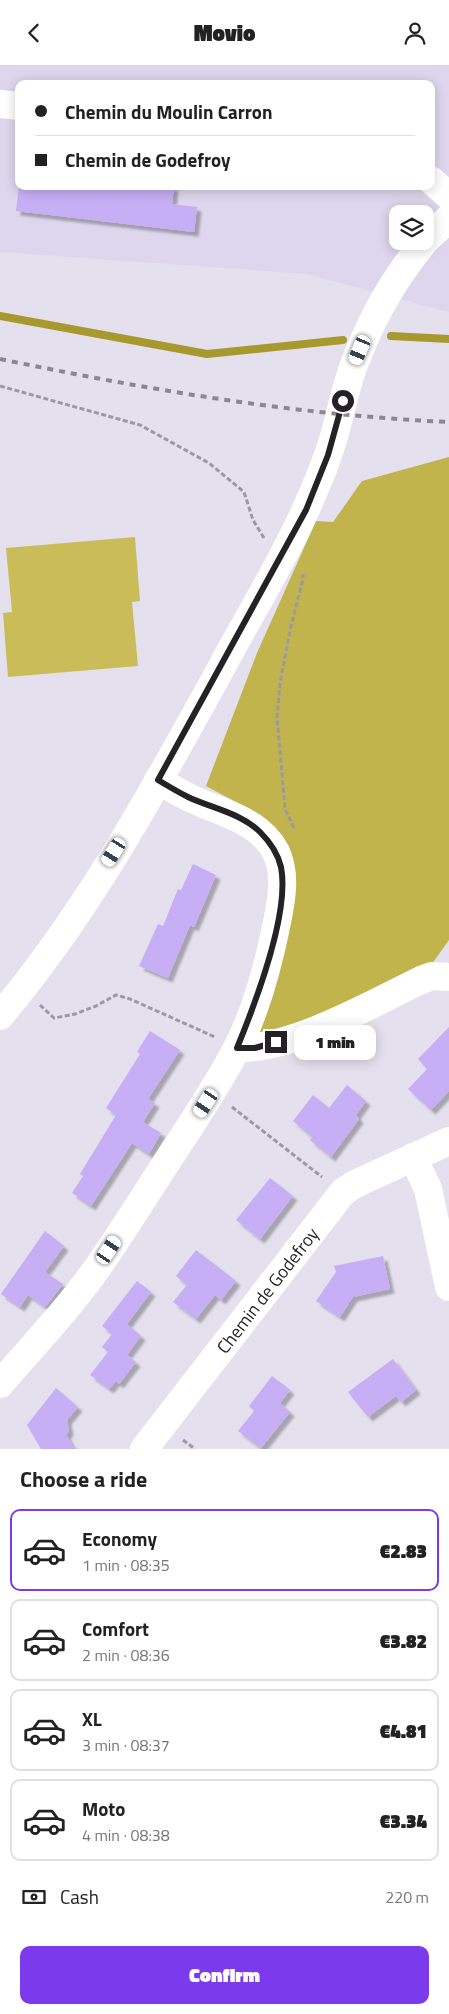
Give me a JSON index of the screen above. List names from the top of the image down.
{
  "streets": {
    "street": ["Chemin de Godefroy"]
  },
  "page": {
    "header": "Movio",
    "banner": ["Chemin du Moulin Carron", "Chemin de Godefroy"],
    "bubble": "1 min",
    "heading": "Choose a ride",
    "list": [
      {
        "name": "Economy",
        "note": "1 min · 08:35",
        "value": "€2.83"
      },
      {
        "name": "Comfort",
        "note": "2 min · 08:36",
        "value": "€3.82"
      },
      {
        "name": "XL",
        "note": "3 min · 08:37",
        "value": "€4.81"
      },
      {
        "name": "Moto",
        "note": "4 min · 08:38",
        "value": "€3.34"
      }
    ],
    "pay": ["Cash", "220 m"],
    "buttons": "Confirm"
  }
}
